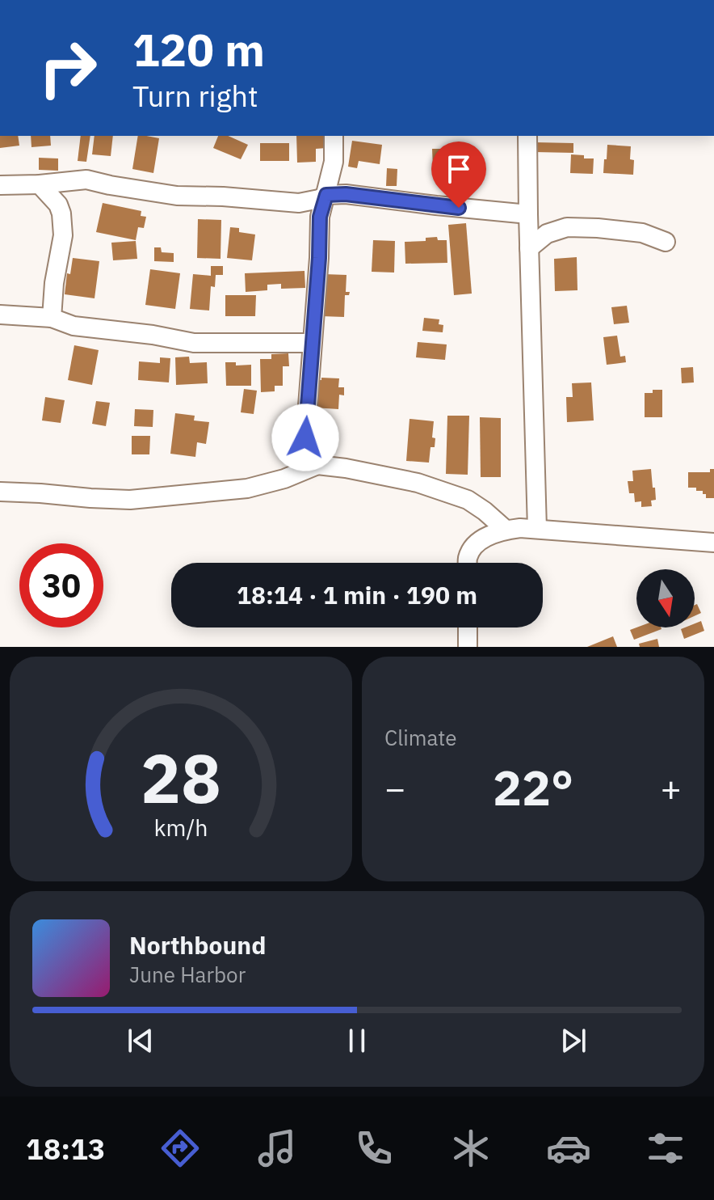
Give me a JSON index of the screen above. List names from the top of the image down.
{
  "north": "bottom",
  "page": {
    "turn": ["120 m", "Turn right"],
    "limit": "30",
    "trip": "18:14 · 1 min · 190 m",
    "tile": "Climate",
    "heat": ["−", "22°", "+"],
    "song": ["Northbound", "June Harbor"],
    "tabs": "18:13",
    "gauge": ["28", "km/h"]
  }
}
